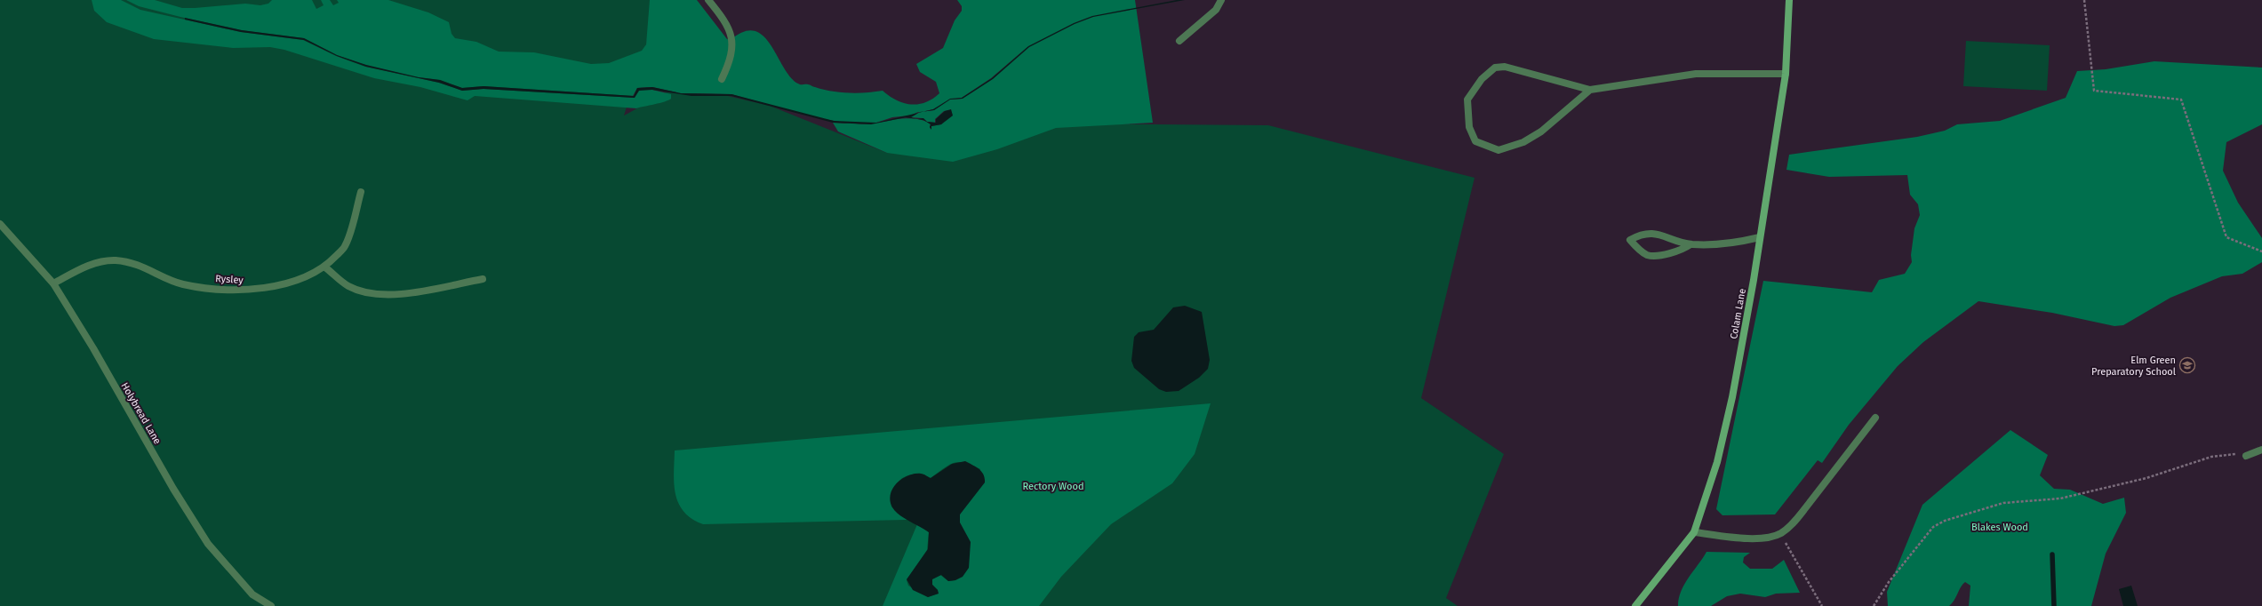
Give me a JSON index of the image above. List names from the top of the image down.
{
  "streets": {
    "street": ["Rysley", "Colam Lane", "Holybread Lane"]
  },
  "crossings": [
    ["Rysley", "Holybread Lane"]
  ],
  "parks": ["Rectory Wood", "Blakes Wood"],
  "places": {
    "school or university": ["Elm Green Preparatory School"]
  }
}
